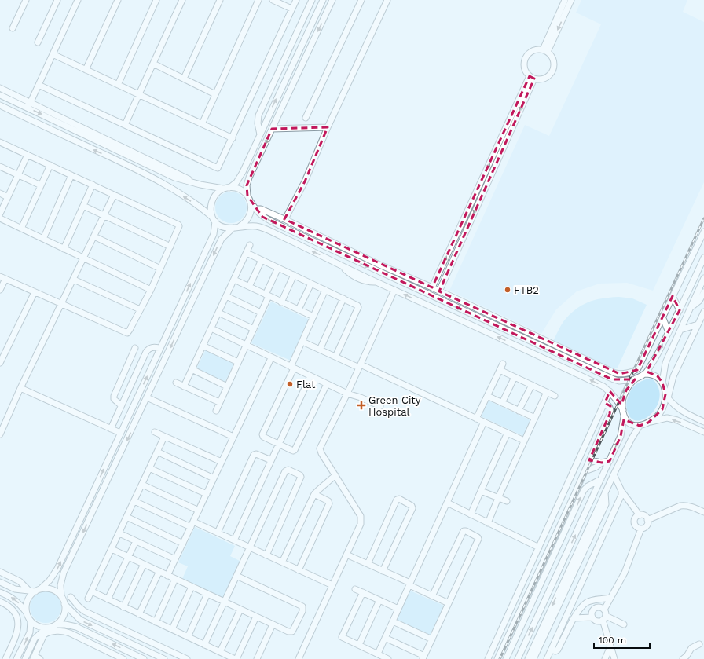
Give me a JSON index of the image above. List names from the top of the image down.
{
  "places": {
    "other": ["FTB2", "Flat"],
    "health": ["Green City Hospital"]
  },
  "scale_bar": "100 m"
}
